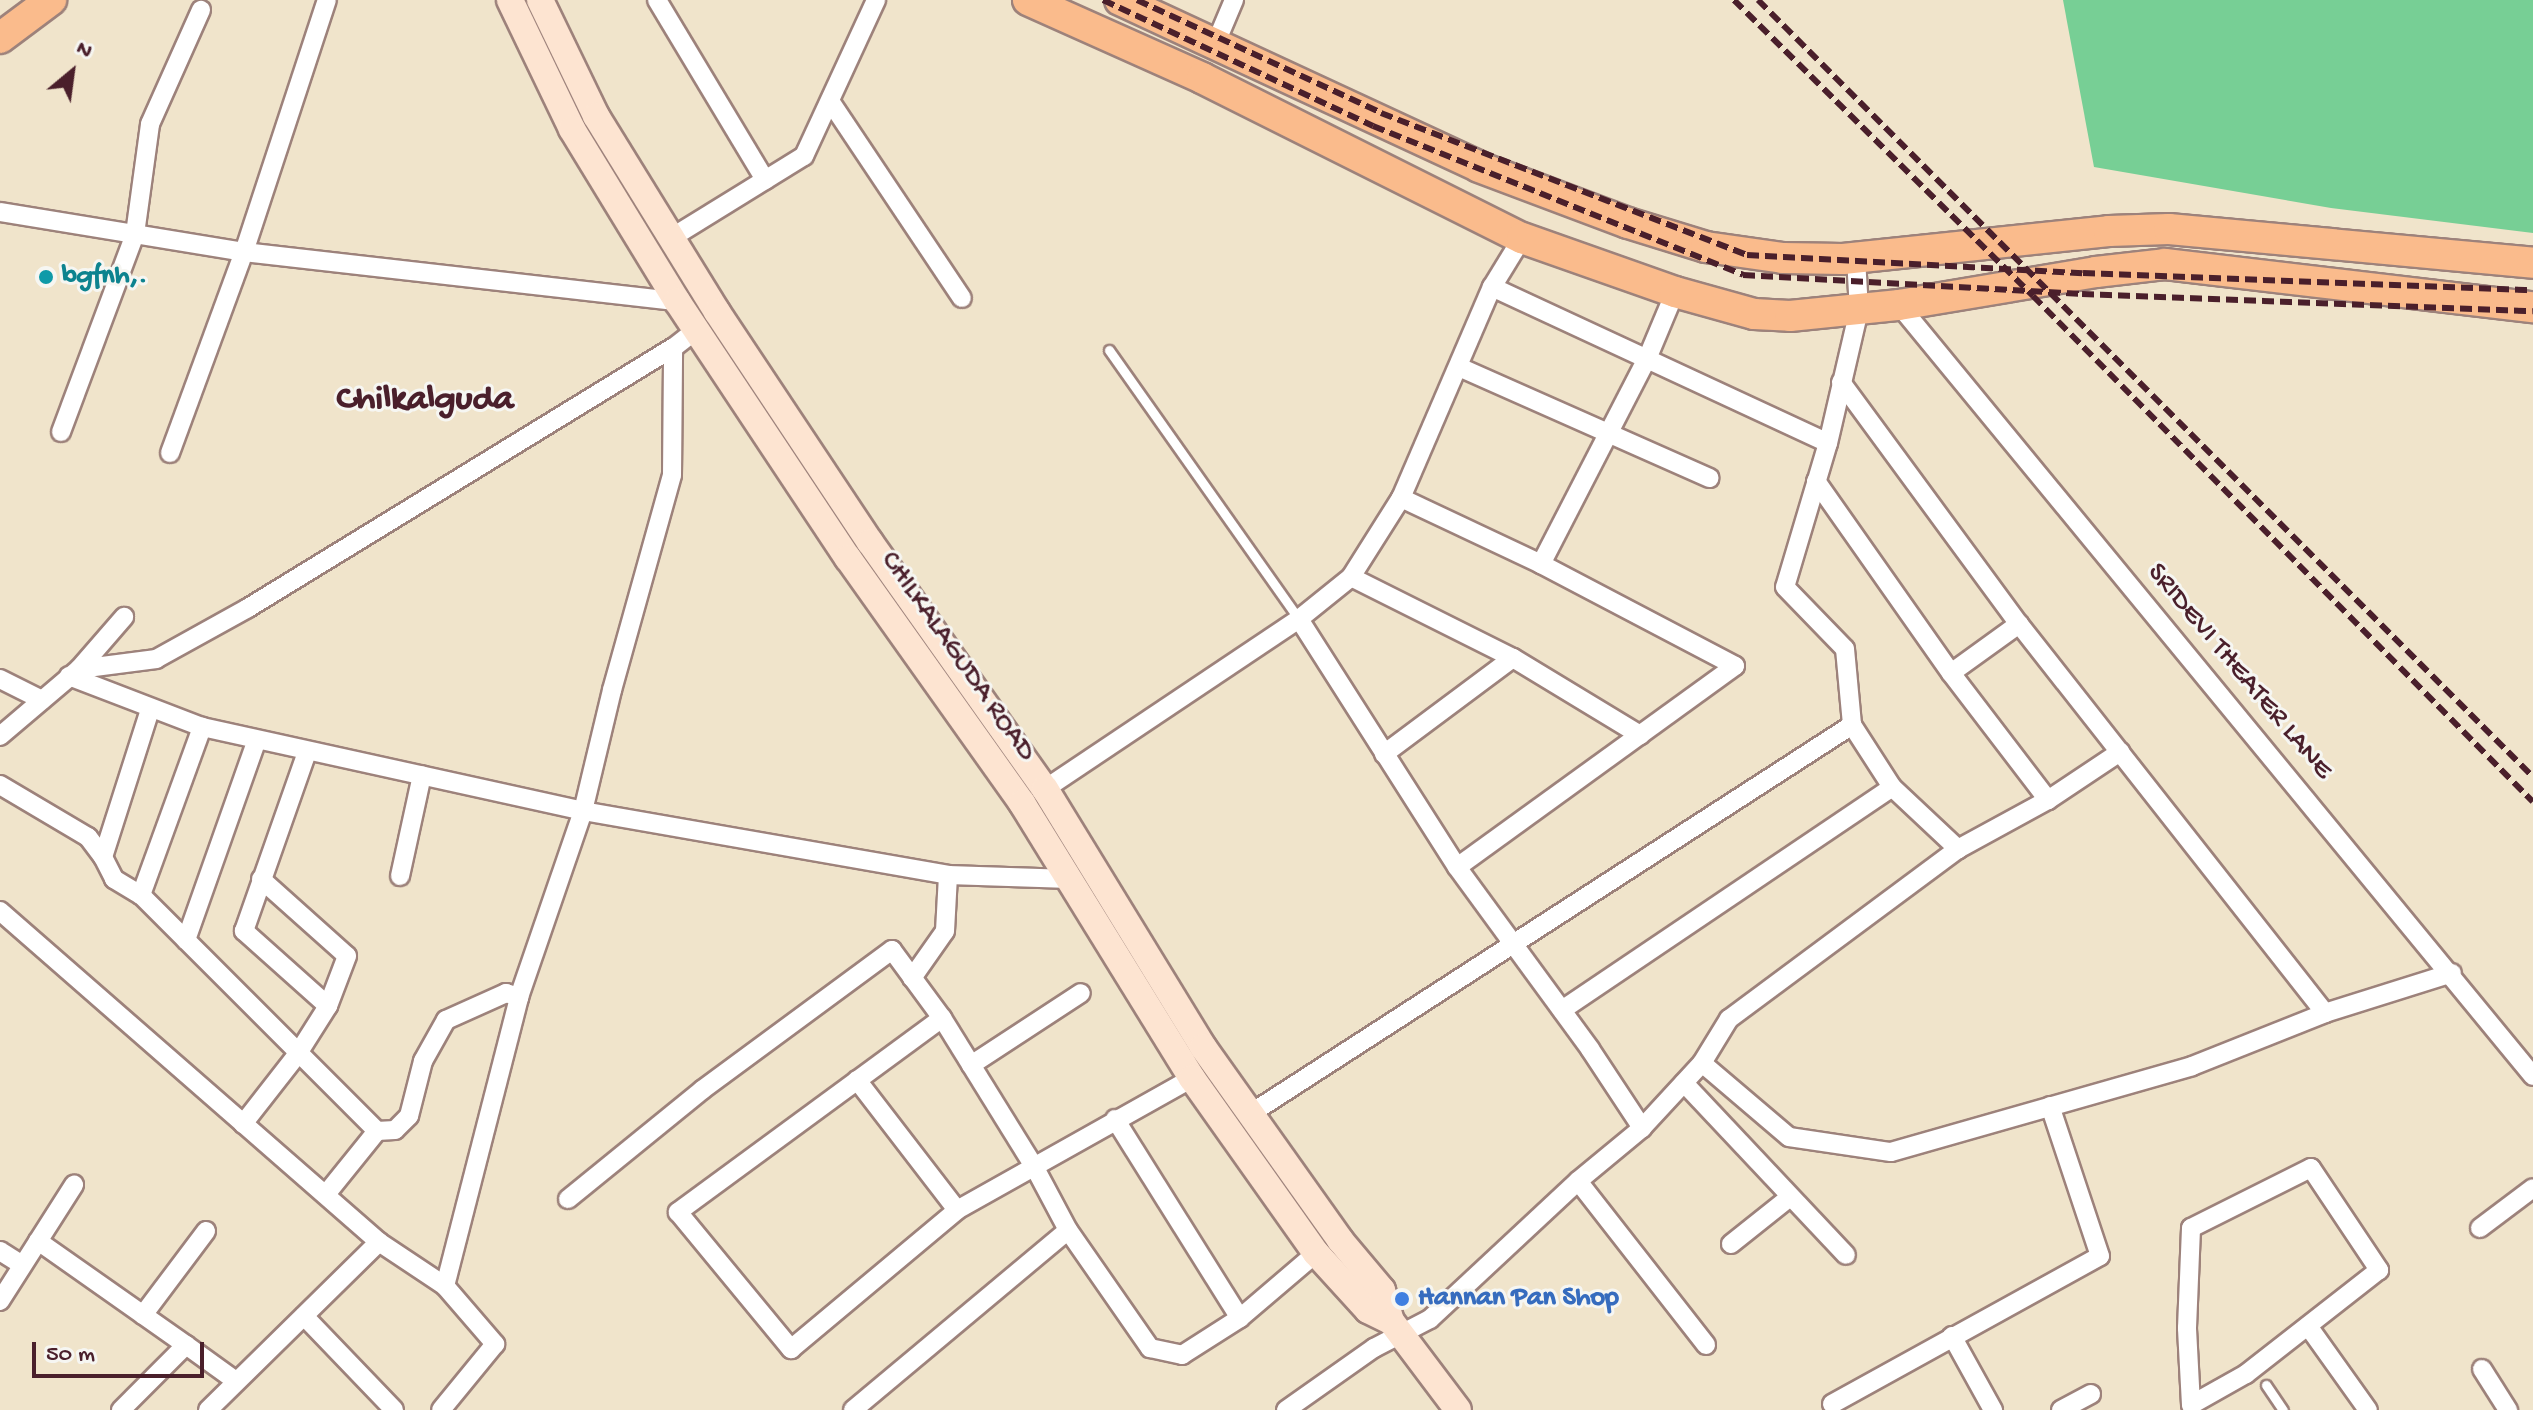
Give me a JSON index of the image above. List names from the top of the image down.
{
  "streets": {
    "main road": ["CHILKALAGUDA ROAD"],
    "street": ["SRIDEVI THEATER LANE"]
  },
  "districts": ["Chilkalguda"],
  "places": ["bgfnh,.", "Hannan Pan Shop"],
  "scale_bar": "50 m",
  "north": "top right"
}
